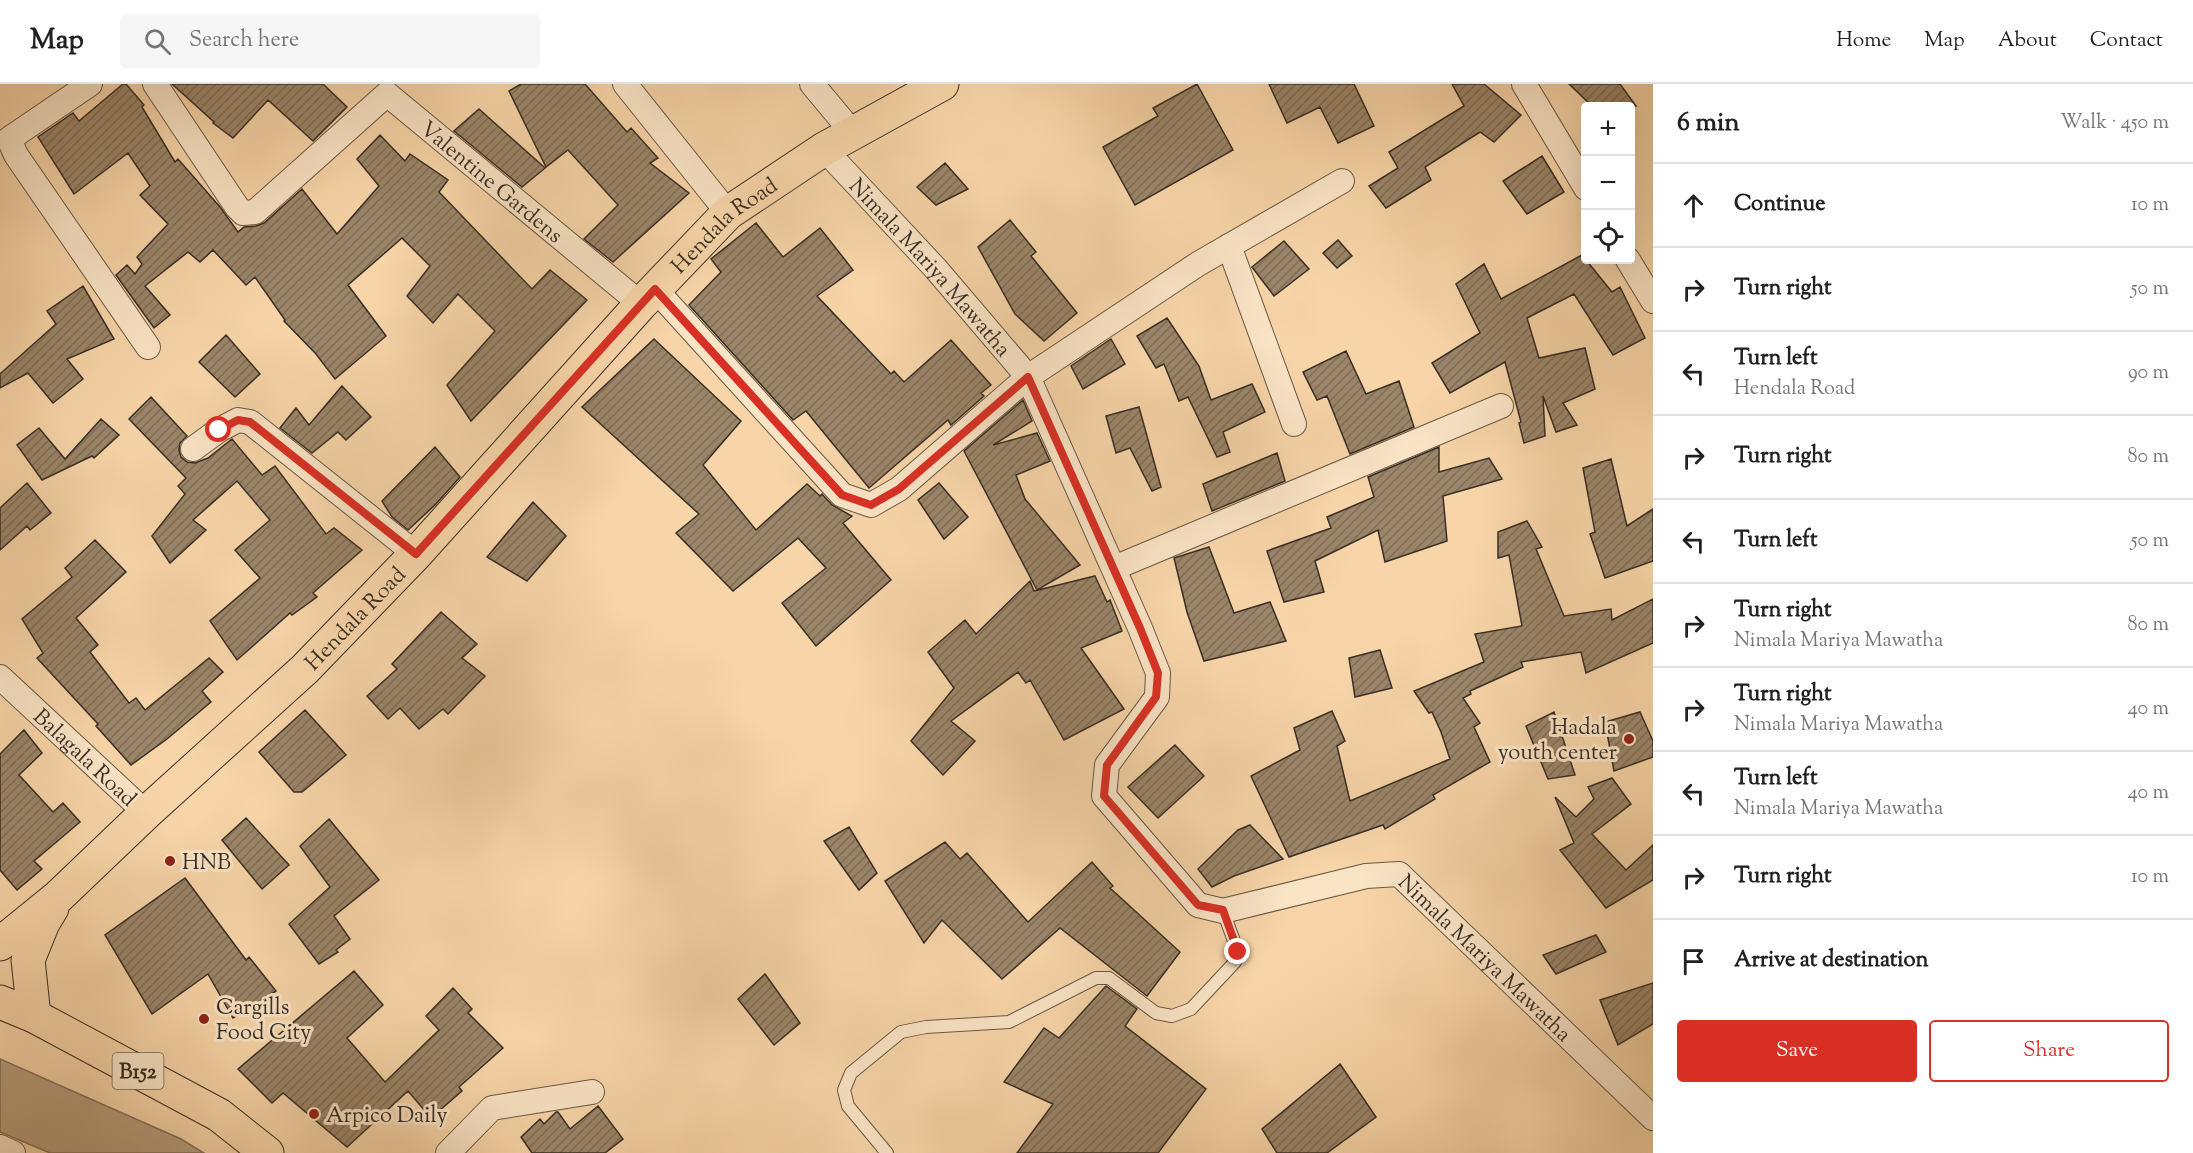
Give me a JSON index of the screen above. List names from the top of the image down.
{
  "streets": {
    "main road": ["Hendala Road", "B152"],
    "street": ["Valentine Gardens", "Nimala Mariya Mawatha", "Balagala Road"]
  },
  "crossings": [
    ["Valentine Gardens", "Hendala Road"],
    ["Valentine Gardens", "Nimala Mariya Mawatha"],
    ["Hendala Road", "Nimala Mariya Mawatha"],
    ["Hendala Road", "Balagala Road"],
    ["Hendala Road", "B152"]
  ],
  "places": [
    "Hadala youth center",
    "HNB",
    "Cargills Food City",
    "Arpico Daily"
  ],
  "page": {
    "header": "Map",
    "search": "Search here",
    "nav": [
      "Home",
      "Map",
      "About",
      "Contact"
    ],
    "heading": ["6 min", "Walk · 450 m"],
    "map_buttons": ["+", "−"],
    "list": [
      ["Continue", "10 m"],
      ["Turn right", "50 m"],
      ["Turn left", "Hendala Road", "90 m"],
      ["Turn right", "80 m"],
      ["Turn left", "50 m"],
      ["Turn right", "Nimala Mariya Mawatha", "80 m"],
      ["Turn right", "Nimala Mariya Mawatha", "40 m"],
      ["Turn left", "Nimala Mariya Mawatha", "40 m"],
      ["Turn right", "10 m"],
      "Arrive at destination"
    ],
    "buttons": ["Save", "Share"]
  }
}
